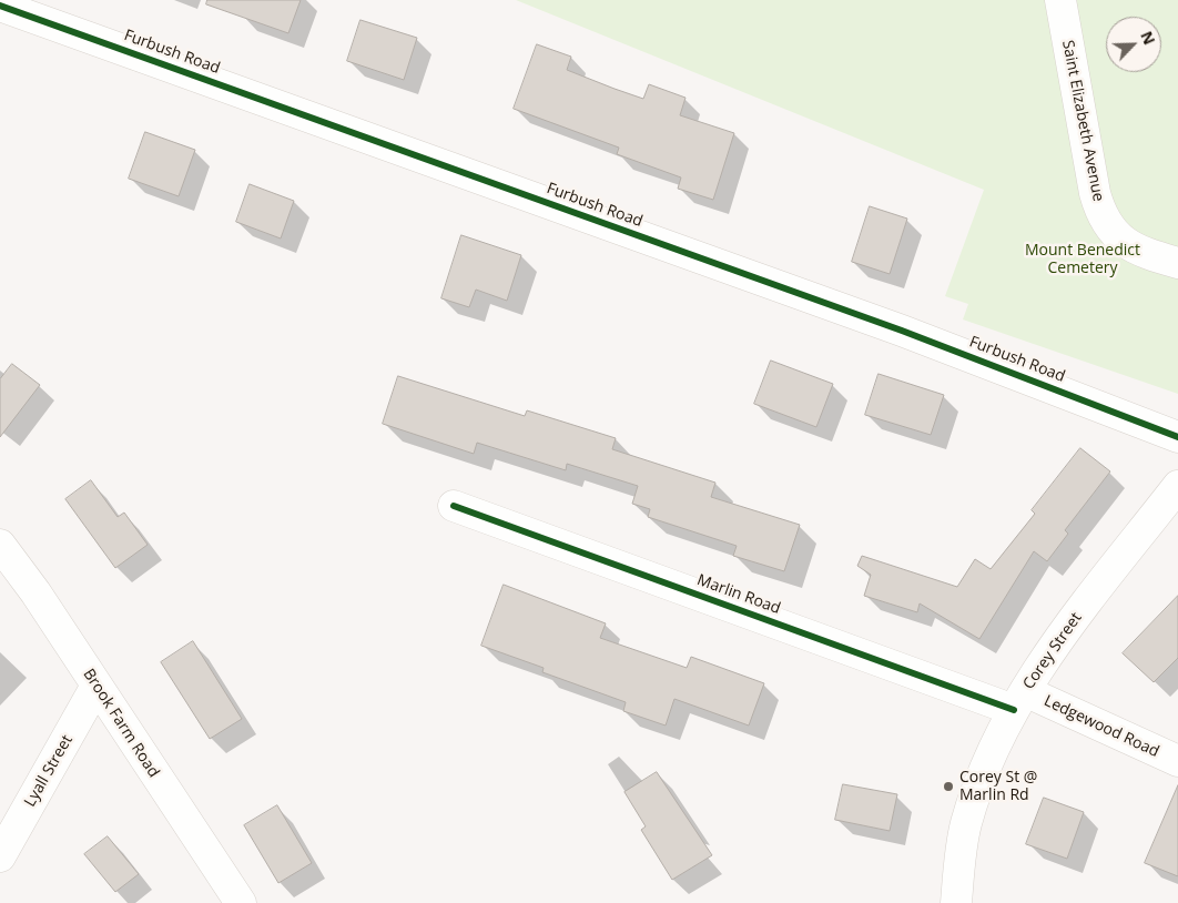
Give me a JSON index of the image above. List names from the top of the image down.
{
  "streets": {
    "street": [
      "Furbush Road",
      "Saint Elizabeth Avenue",
      "Marlin Road",
      "Corey Street",
      "Brook Farm Road",
      "Ledgewood Road",
      "Lyall Street"
    ]
  },
  "crossings": [
    ["Marlin Road", "Corey Street"],
    ["Marlin Road", "Ledgewood Road"],
    ["Corey Street", "Ledgewood Road"],
    ["Brook Farm Road", "Lyall Street"]
  ],
  "parks": ["Mount Benedict Cemetery"],
  "places": ["Corey St @ Marlin Rd"],
  "north": "top right"
}
